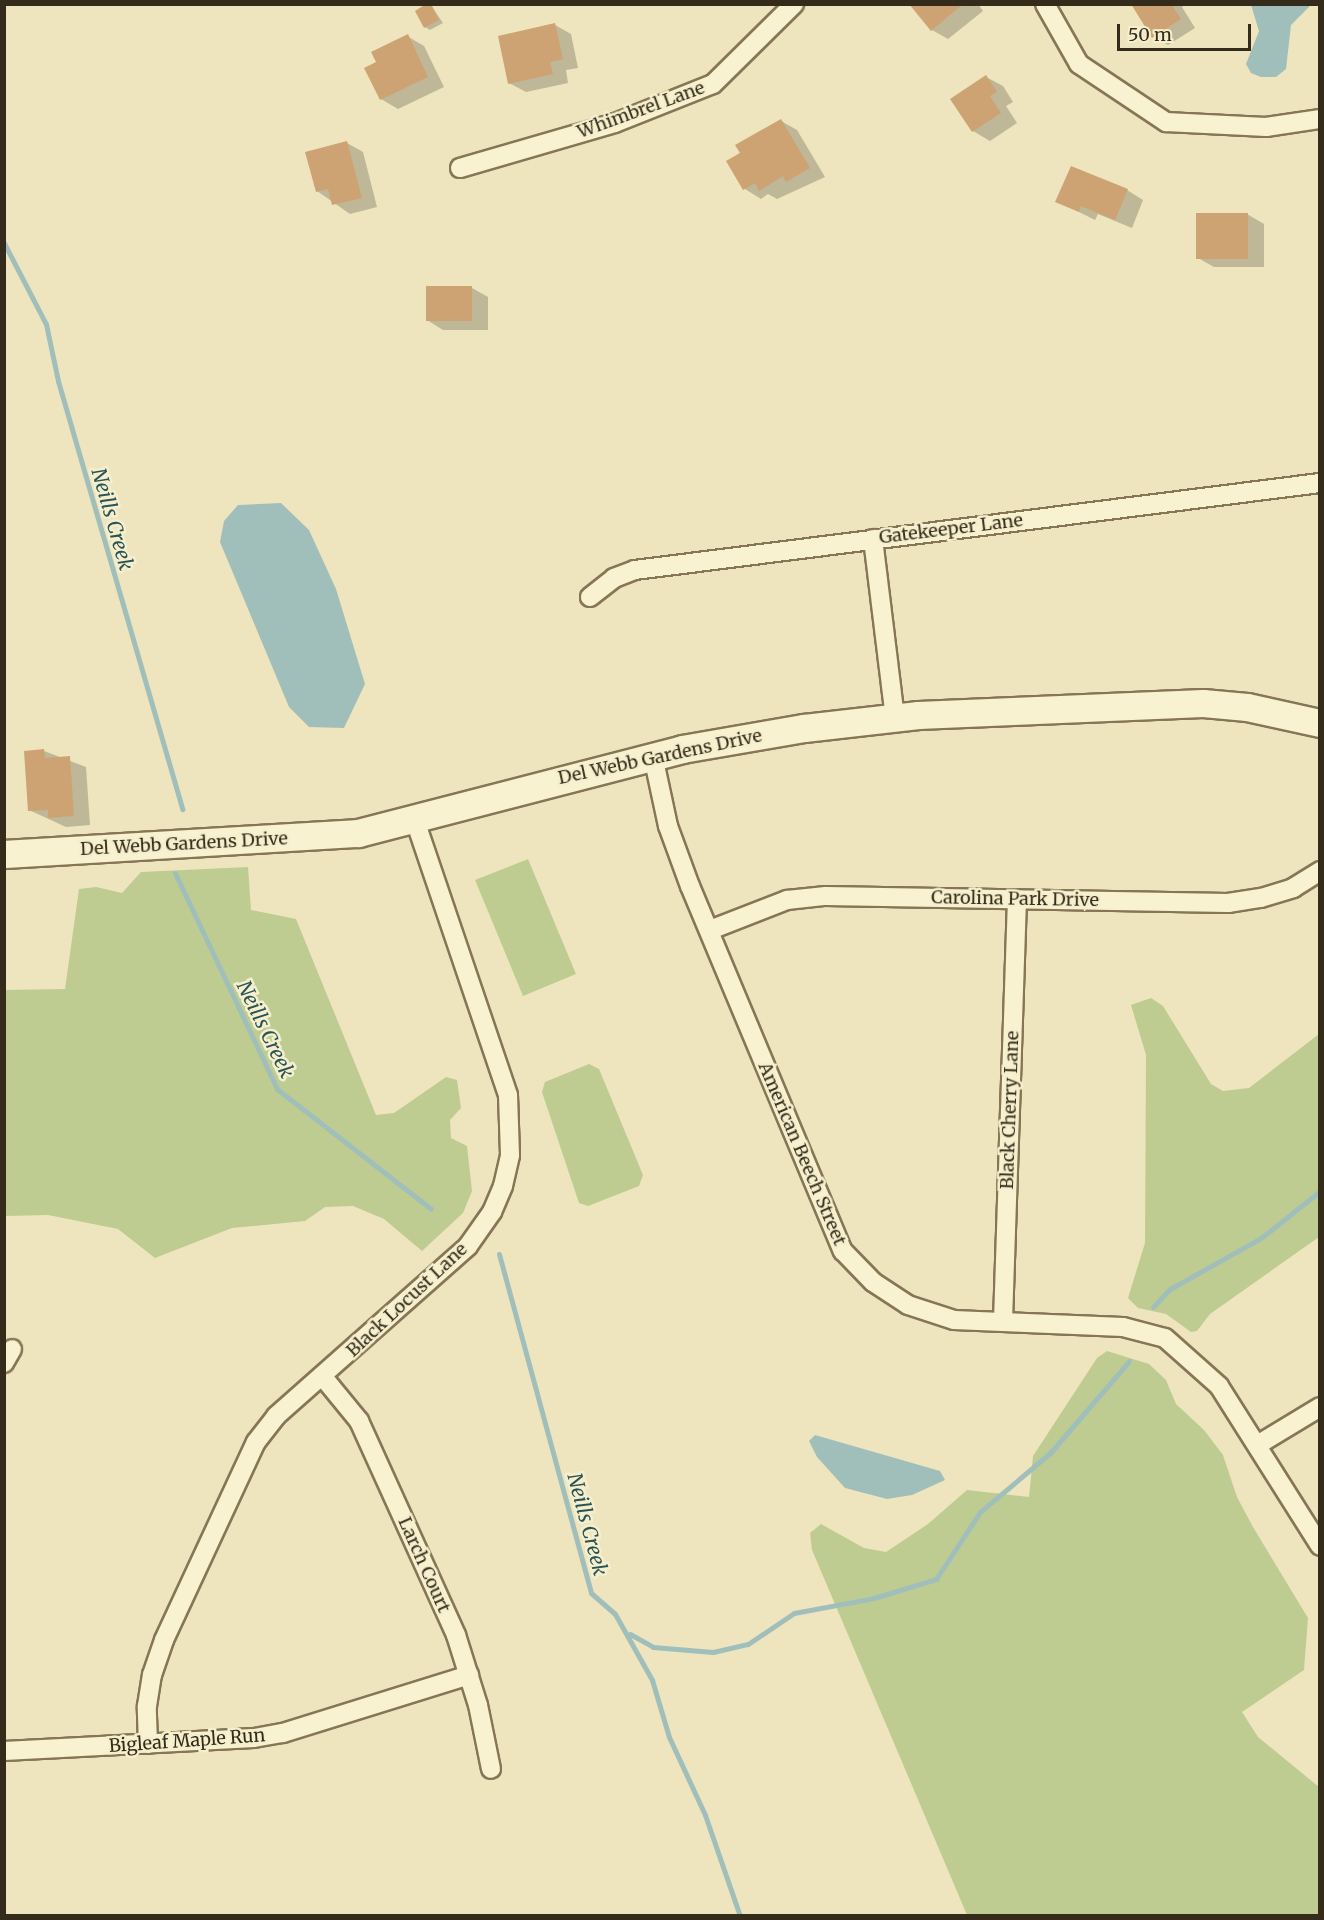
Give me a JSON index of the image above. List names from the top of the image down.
{
  "streets": {
    "street": [
      "Whimbrel Lane",
      "Gatekeeper Lane",
      "Del Webb Gardens Drive",
      "Carolina Park Drive",
      "Black Cherry Lane",
      "American Beech Street",
      "Black Locust Lane",
      "Larch Court",
      "Bigleaf Maple Run"
    ]
  },
  "crossings": [
    ["Del Webb Gardens Drive", "American Beech Street"],
    ["Del Webb Gardens Drive", "Black Locust Lane"],
    ["Carolina Park Drive", "Black Cherry Lane"],
    ["Carolina Park Drive", "American Beech Street"],
    ["Black Cherry Lane", "American Beech Street"],
    ["Black Locust Lane", "Larch Court"],
    ["Black Locust Lane", "Bigleaf Maple Run"],
    ["Larch Court", "Bigleaf Maple Run"]
  ],
  "water": ["Neills Creek"],
  "scale_bar": "50 m"
}
